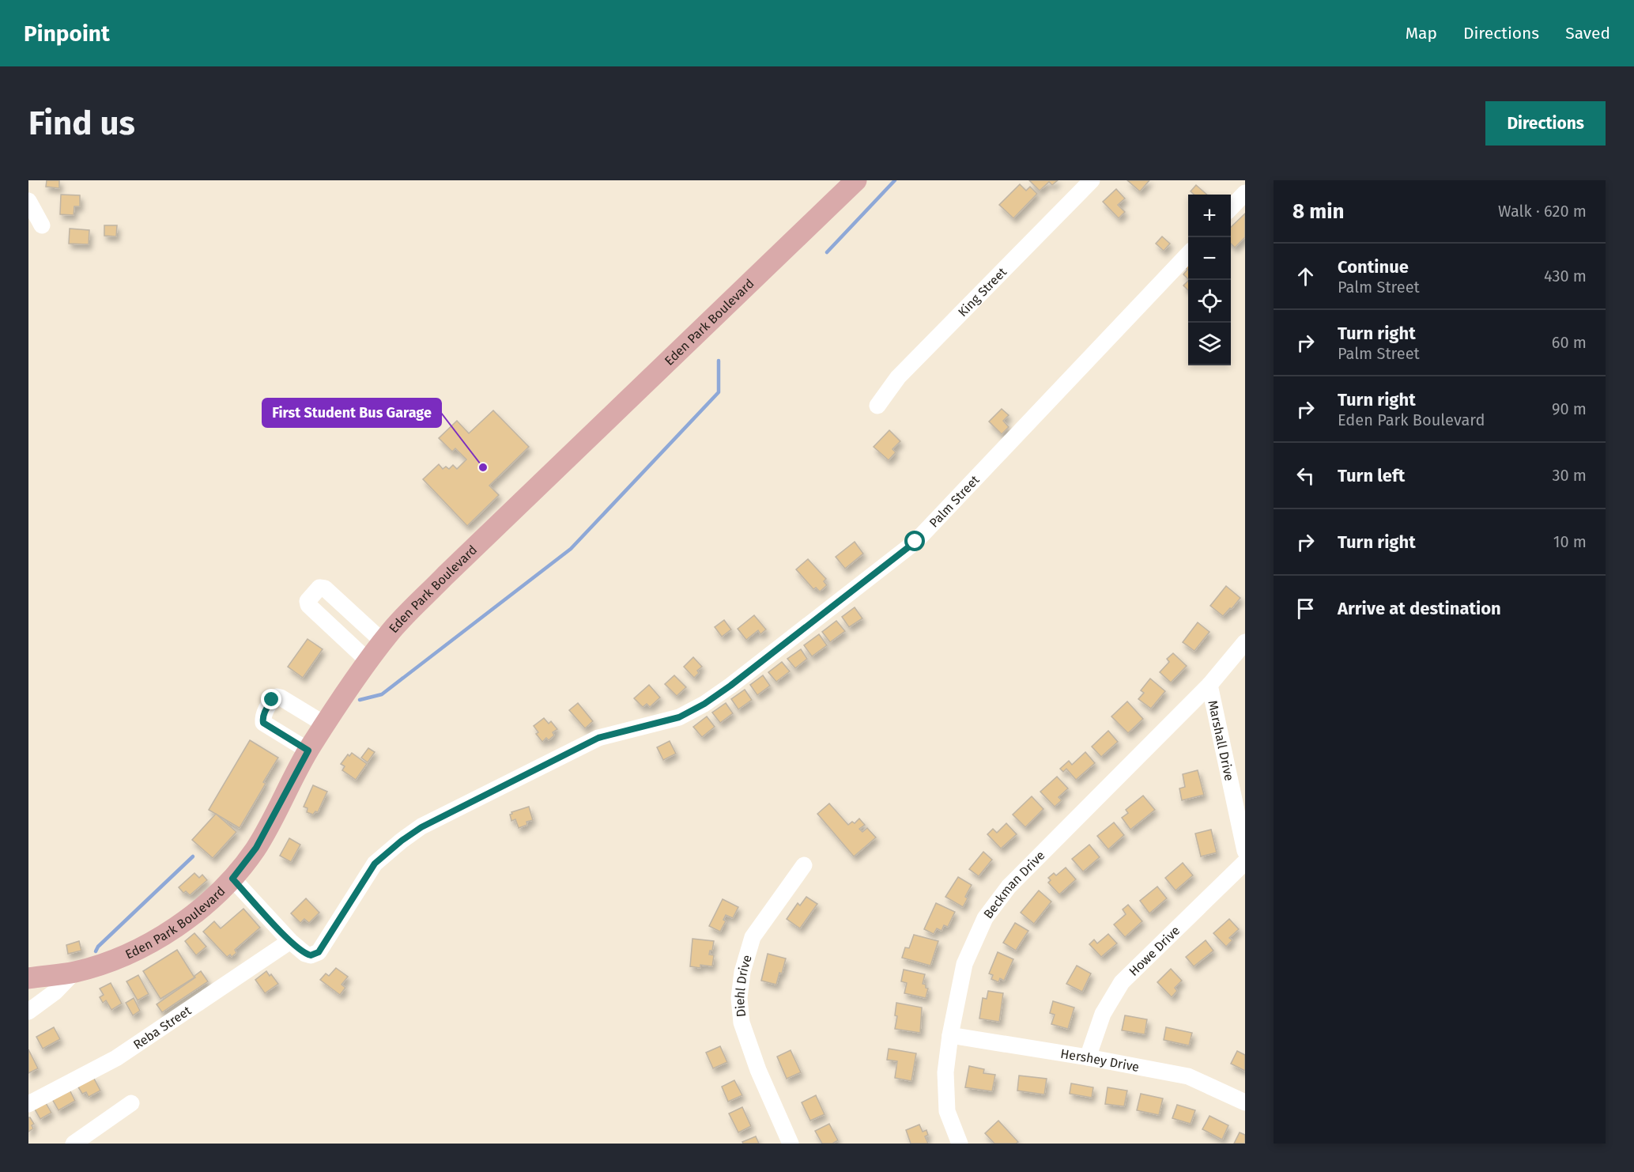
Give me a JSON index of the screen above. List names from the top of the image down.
{
  "streets": {
    "main road": ["Eden Park Boulevard"],
    "street": [
      "King Street",
      "Palm Street",
      "Marshall Drive",
      "Beckman Drive",
      "Howe Drive",
      "Diehl Drive",
      "Reba Street",
      "Hershey Drive"
    ]
  },
  "crossings": [
    ["Eden Park Boulevard", "Palm Street"],
    ["Palm Street", "Reba Street"],
    ["Marshall Drive", "Beckman Drive"],
    ["Marshall Drive", "Howe Drive"],
    ["Beckman Drive", "Hershey Drive"],
    ["Howe Drive", "Hershey Drive"]
  ],
  "places": ["First Student Bus Garage"],
  "page": {
    "header": "Pinpoint",
    "nav": ["Map", "Directions", "Saved"],
    "buttons": "Directions",
    "title": "Find us",
    "heading": ["8 min", "Walk · 620 m"],
    "map_buttons": ["+", "−"],
    "list": [
      ["Continue", "Palm Street", "430 m"],
      ["Turn right", "Palm Street", "60 m"],
      ["Turn right", "Eden Park Boulevard", "90 m"],
      ["Turn left", "30 m"],
      ["Turn right", "10 m"],
      "Arrive at destination"
    ]
  }
}
